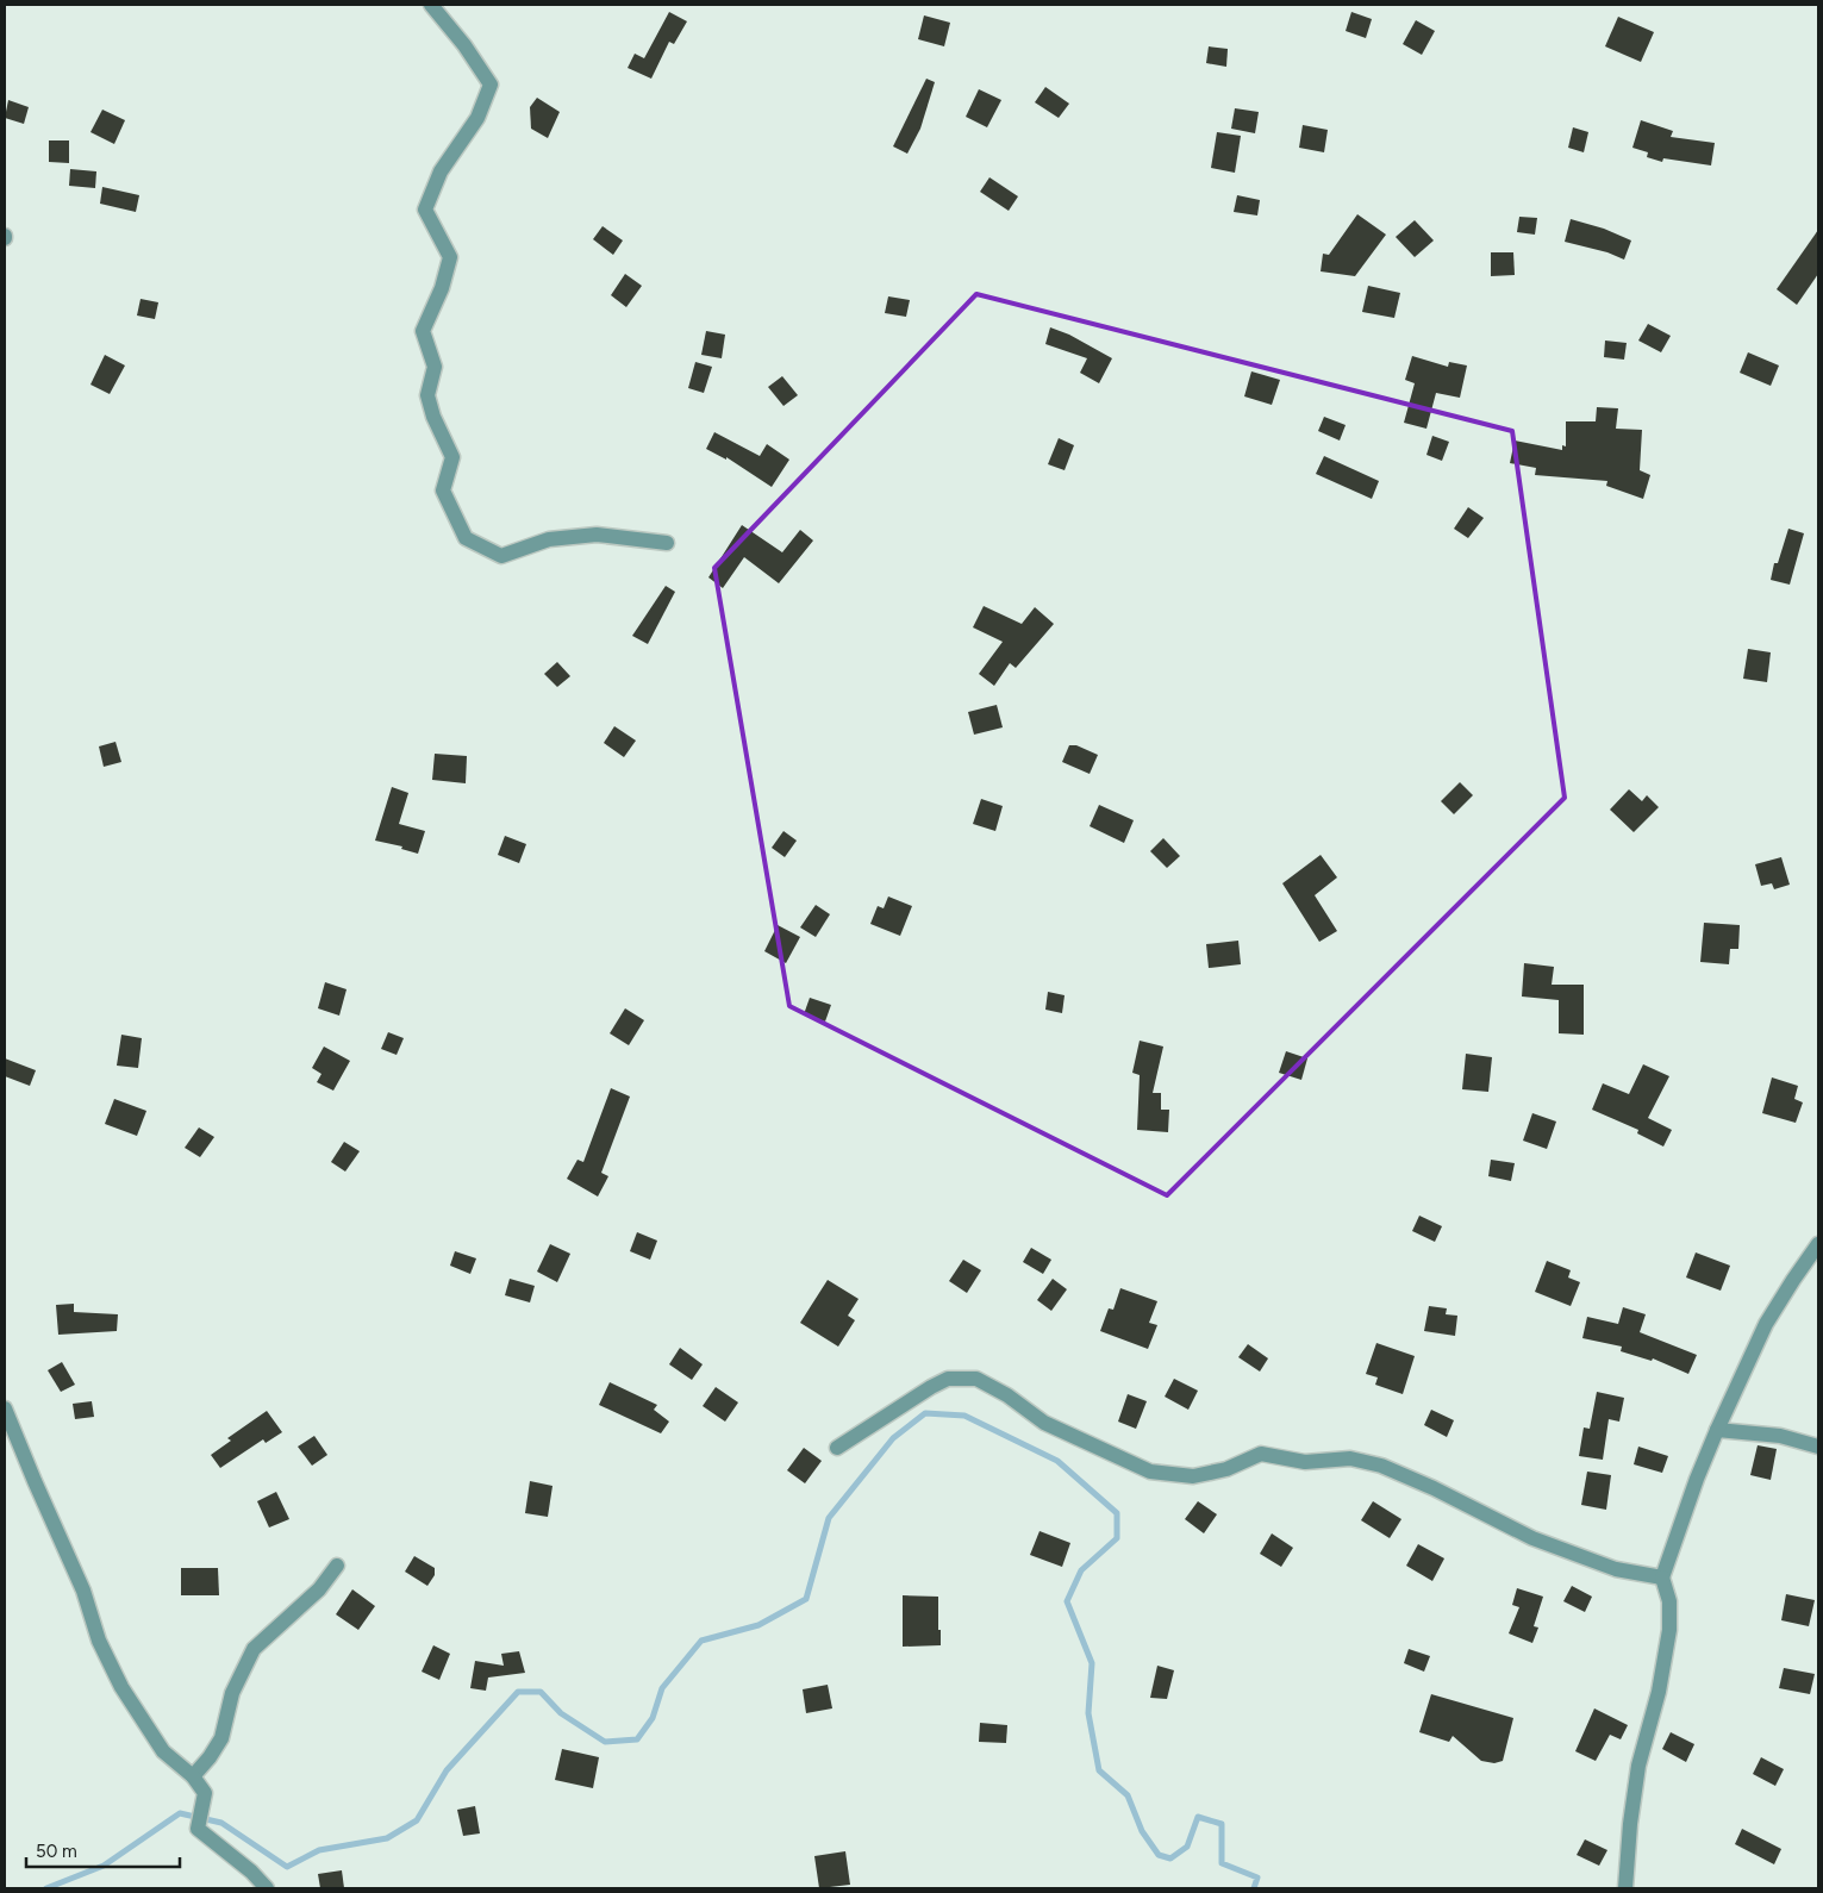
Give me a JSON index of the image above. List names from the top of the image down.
{
  "scale_bar": "50 m"
}
